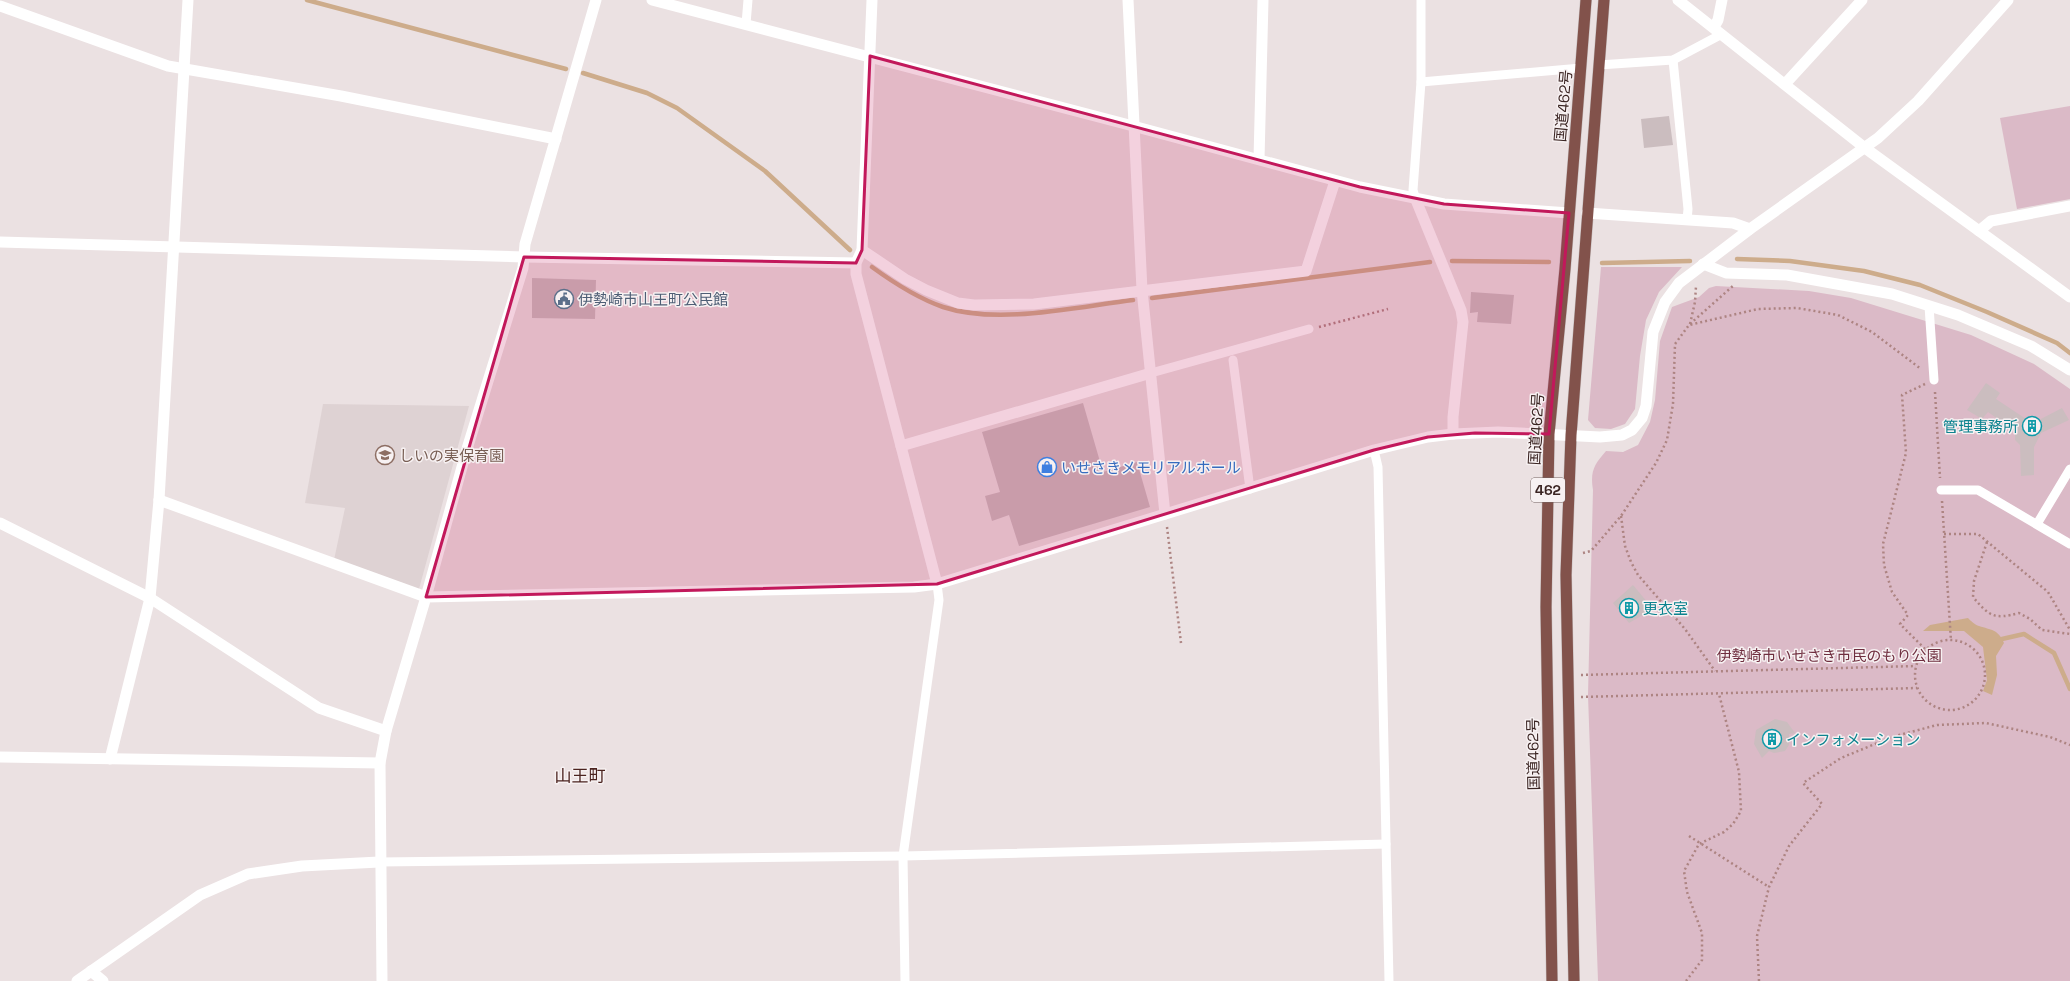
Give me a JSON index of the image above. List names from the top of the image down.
{
  "streets": {
    "highway": ["国道462号", "462"]
  },
  "districts": ["山王町"],
  "parks": ["伊勢崎市いせさき市民のもり公園"],
  "places": {
    "public building": ["伊勢崎市山王町公民館"],
    "building": ["管理事務所", "更衣室", "インフォメーション"],
    "school or university": ["しいの実保育園"],
    "shop": ["いせさきメモリアルホール"]
  }
}
